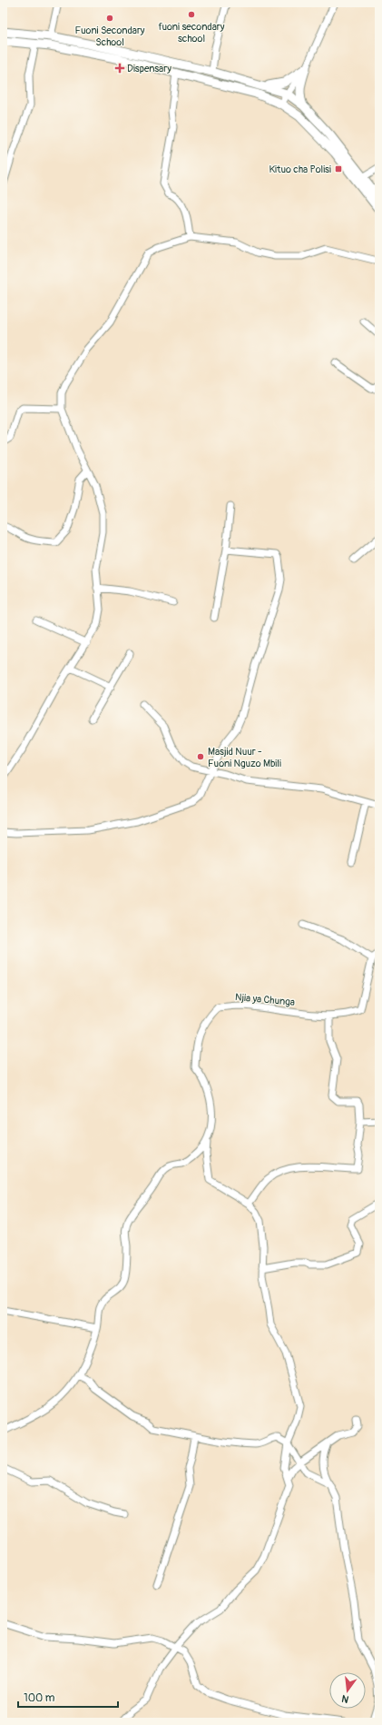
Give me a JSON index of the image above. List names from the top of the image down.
{
  "streets": {
    "street": ["Njia ya Chunga"]
  },
  "places": {
    "other": ["fuoni secondary school", "Fuoni Secondary School", "Masjid Nuur - Fuoni Nguzo Mbili"],
    "health": ["Dispensary"],
    "transit": ["Kituo cha Polisi"]
  },
  "scale_bar": "100 m",
  "north": "bottom"
}
